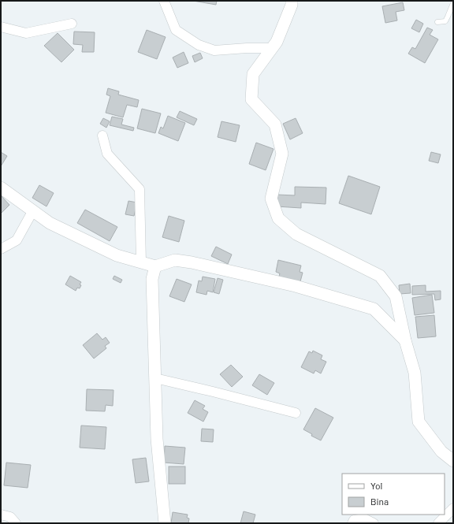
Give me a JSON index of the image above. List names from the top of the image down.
{
  "legend": ["Yol", "Bina"]
}
